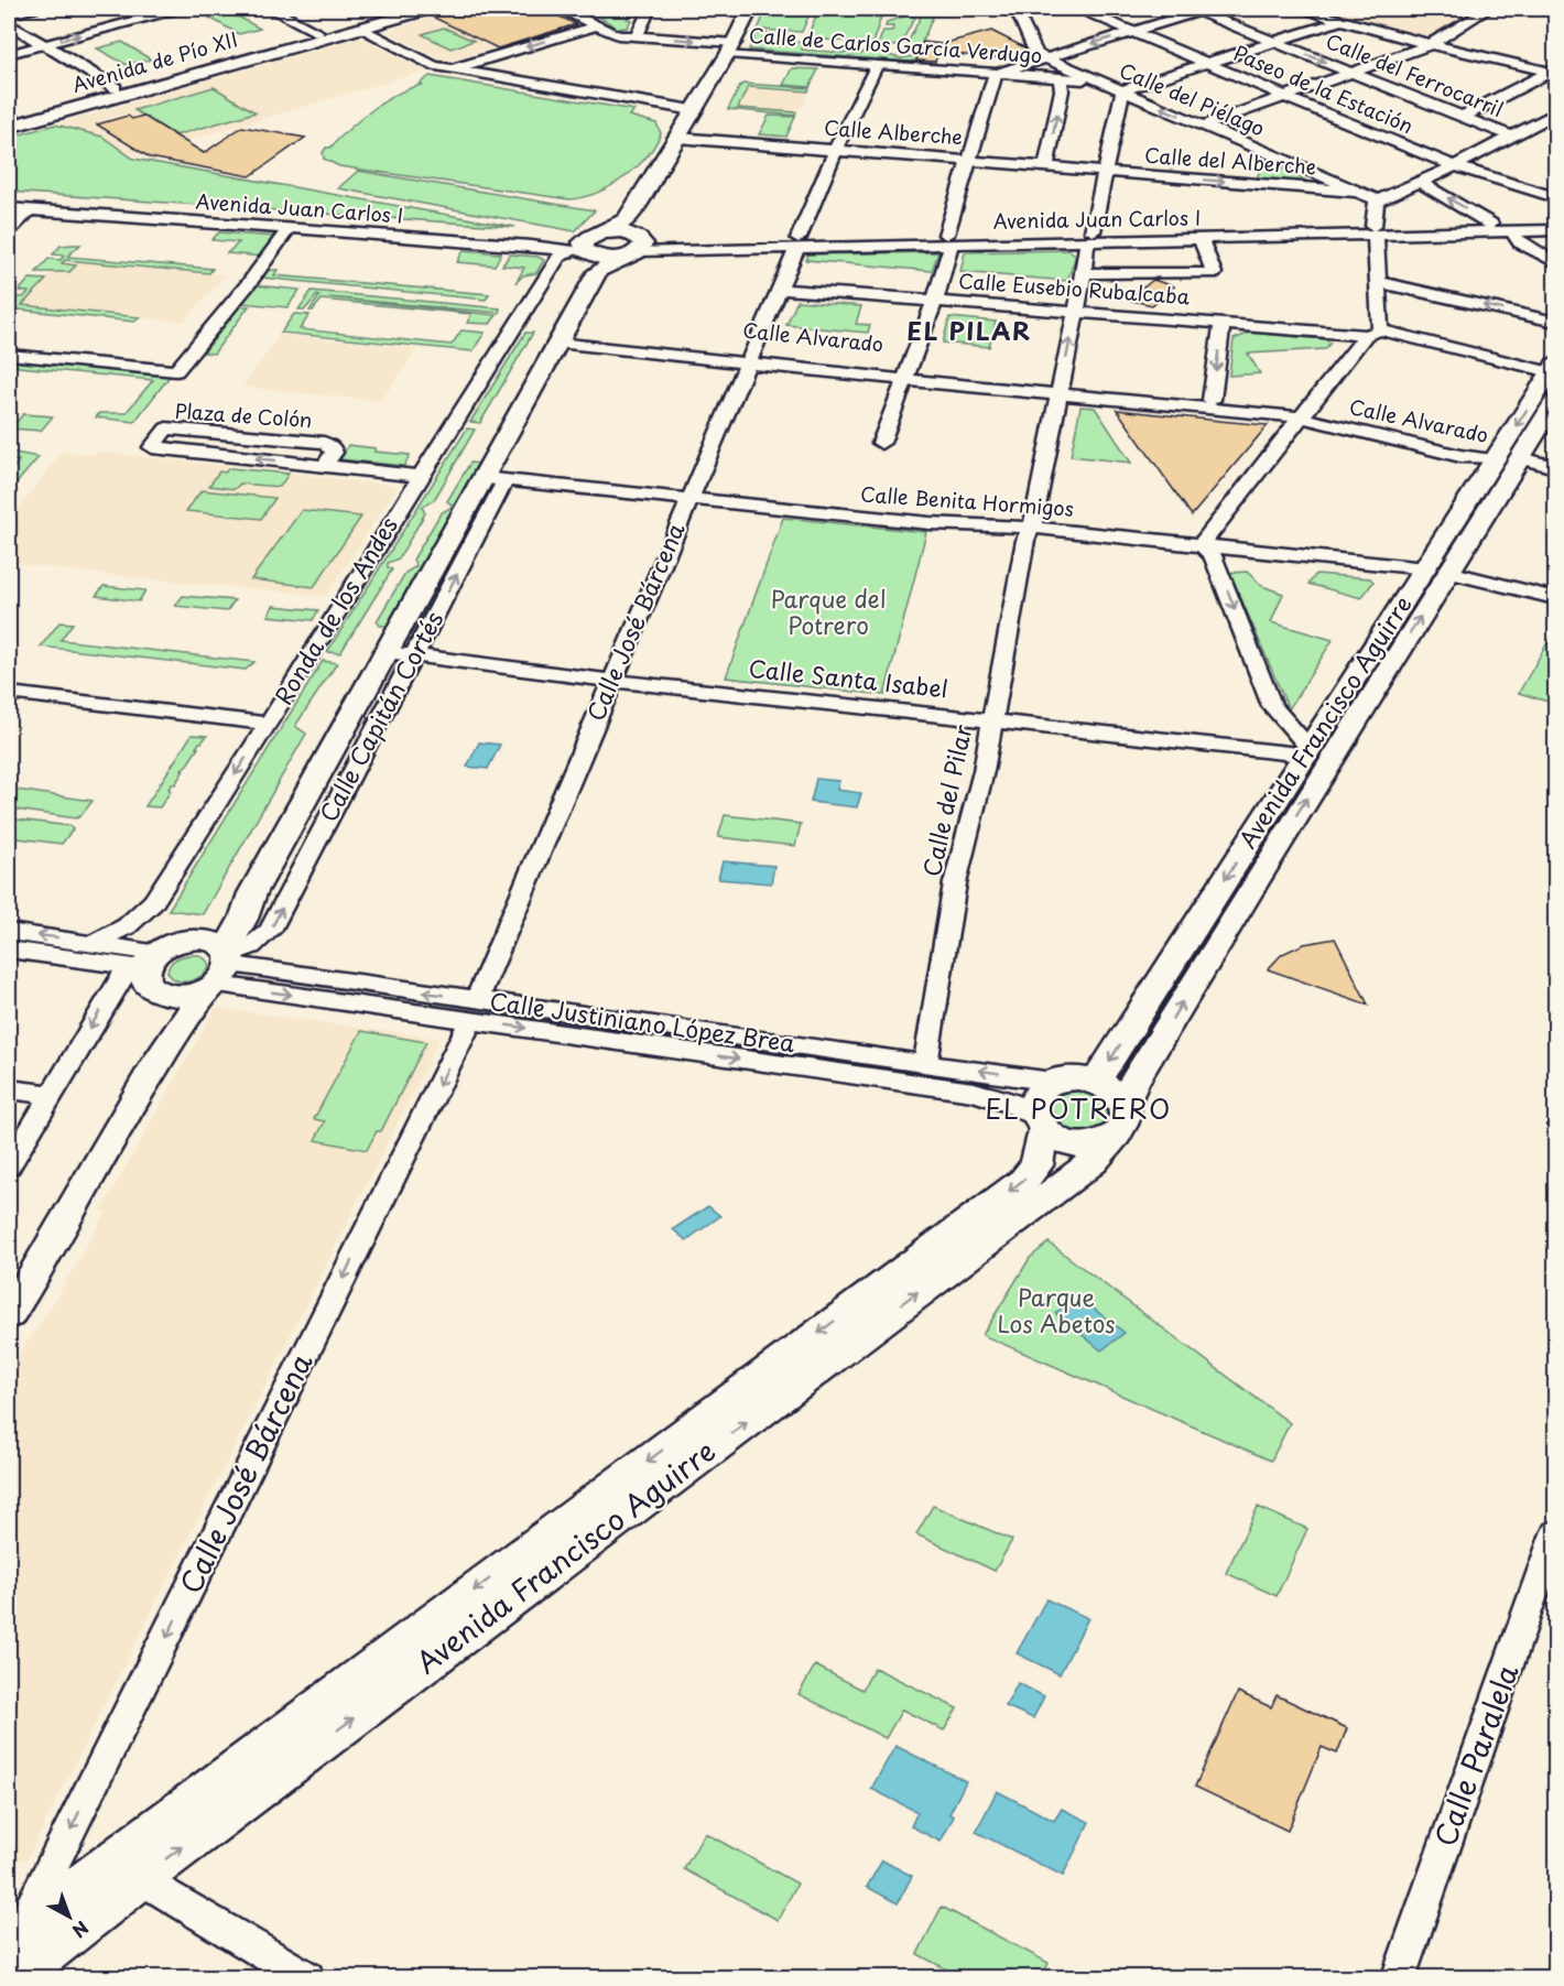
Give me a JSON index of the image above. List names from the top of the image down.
{
  "streets": {
    "main road": ["Avenida de Pío XII", "Calle Capitán Cortés", "Avenida Francisco Aguirre"],
    "street": [
      "Calle de Carlos García Verdugo",
      "Calle del Ferrocarril",
      "Paseo de la Estación",
      "Calle del Piélago",
      "Calle Alberche",
      "Calle del Alberche",
      "Avenida Juan Carlos I",
      "Calle Eusebio Rubalcaba",
      "Calle Alvarado",
      "Plaza de Colón",
      "Calle Benita Hormigos",
      "Ronda de los Andes",
      "Calle José Bárcena",
      "Calle Santa Isabel",
      "Calle del Pilar",
      "Calle Justiniano López Brea",
      "Calle Paralela"
    ]
  },
  "crossings": [
    ["Calle de Carlos García Verdugo", "Calle del Piélago"],
    ["Calle de Carlos García Verdugo", "Calle José Bárcena"],
    ["Paseo de la Estación", "Avenida Juan Carlos I"],
    ["Calle del Piélago", "Calle del Alberche"],
    ["Calle del Piélago", "Calle del Pilar"],
    ["Calle Alberche", "Calle del Alberche"],
    ["Calle Alberche", "Calle José Bárcena"],
    ["Calle Alberche", "Calle del Pilar"],
    ["Calle del Alberche", "Calle del Pilar"],
    ["Avenida Juan Carlos I", "Ronda de los Andes"],
    ["Avenida Juan Carlos I", "Calle José Bárcena"],
    ["Avenida Juan Carlos I", "Calle Capitán Cortés"],
    ["Avenida Juan Carlos I", "Calle del Pilar"],
    ["Calle Eusebio Rubalcaba", "Calle José Bárcena"],
    ["Calle Eusebio Rubalcaba", "Avenida Francisco Aguirre"],
    ["Calle Eusebio Rubalcaba", "Calle del Pilar"],
    ["Calle Alvarado", "Calle José Bárcena"],
    ["Calle Alvarado", "Calle Capitán Cortés"],
    ["Calle Alvarado", "Avenida Francisco Aguirre"],
    ["Calle Alvarado", "Calle del Pilar"],
    ["Plaza de Colón", "Ronda de los Andes"],
    ["Calle Benita Hormigos", "Calle José Bárcena"],
    ["Calle Benita Hormigos", "Calle Capitán Cortés"],
    ["Calle Benita Hormigos", "Avenida Francisco Aguirre"],
    ["Calle Benita Hormigos", "Calle del Pilar"],
    ["Ronda de los Andes", "Calle Capitán Cortés"],
    ["Calle José Bárcena", "Calle Santa Isabel"],
    ["Calle José Bárcena", "Avenida Francisco Aguirre"],
    ["Calle José Bárcena", "Calle Justiniano López Brea"],
    ["Calle Santa Isabel", "Calle Capitán Cortés"],
    ["Calle Santa Isabel", "Avenida Francisco Aguirre"],
    ["Calle Santa Isabel", "Calle del Pilar"],
    ["Calle Capitán Cortés", "Calle Justiniano López Brea"],
    ["Avenida Francisco Aguirre", "Calle Justiniano López Brea"],
    ["Calle del Pilar", "Calle Justiniano López Brea"]
  ],
  "one_way": ["Calle José Bárcena"],
  "districts": ["EL PILAR", "EL POTRERO"],
  "parks": ["Parque del Potrero", "Parque Los Abetos"],
  "north": "bottom right"
}
